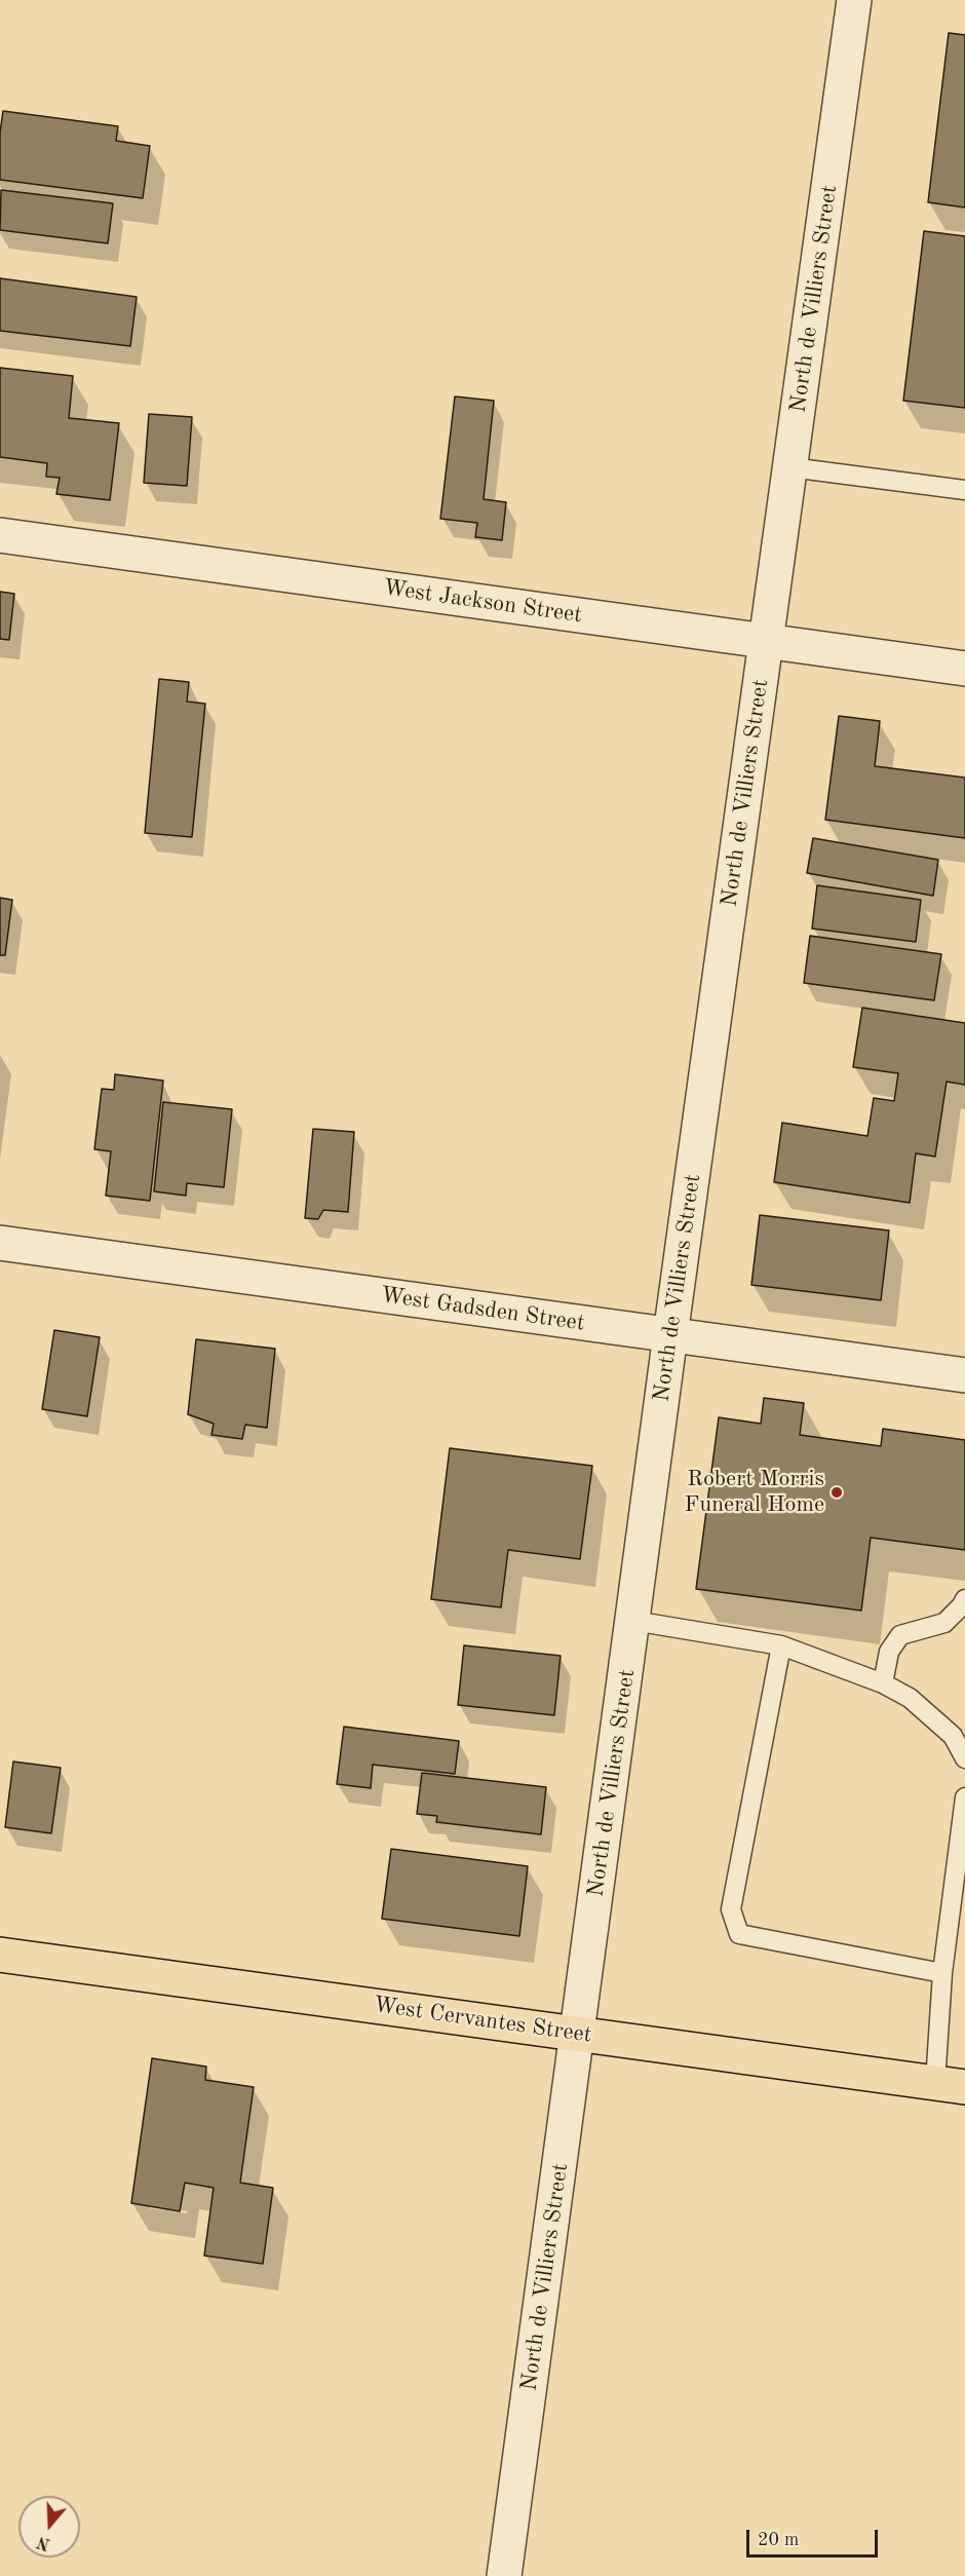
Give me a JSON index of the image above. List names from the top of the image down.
{
  "streets": {
    "main road": ["West Cervantes Street"],
    "street": ["North de Villiers Street", "West Jackson Street", "West Gadsden Street"]
  },
  "crossings": [
    ["North de Villiers Street", "West Jackson Street"],
    ["North de Villiers Street", "West Gadsden Street"],
    ["North de Villiers Street", "West Cervantes Street"]
  ],
  "places": ["Robert Morris Funeral Home"],
  "scale_bar": "20 m",
  "north": "bottom"
}
